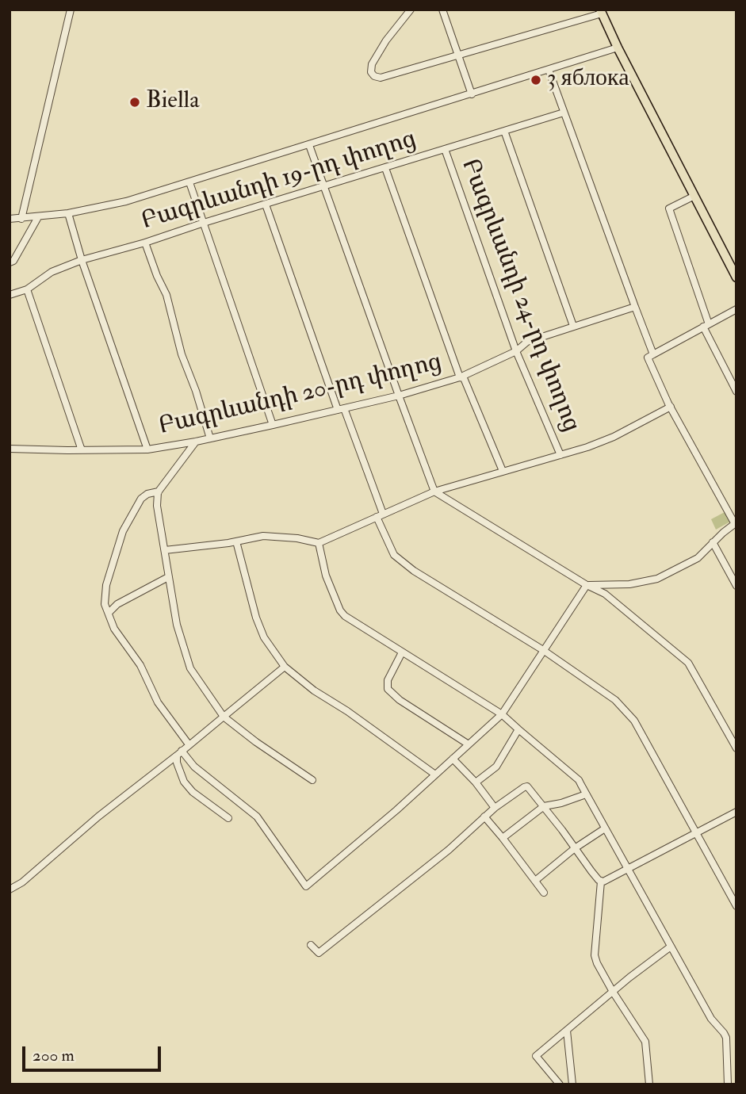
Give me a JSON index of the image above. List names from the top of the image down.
{
  "streets": {
    "street": ["Բագրևանդի 19-րդ փողոց", "Բագրևանդի 24-րդ փողոց", "Բագրևանդի 20-րդ փողոց"]
  },
  "crossings": [
    ["Բագրևանդի 19-րդ փողոց", "Բագրևանդի 24-րդ փողոց"],
    ["Բագրևանդի 24-րդ փողոց", "Բագրևանդի 20-րդ փողոց"]
  ],
  "places": ["3 яблока", "Biella"],
  "scale_bar": "200 m"
}
